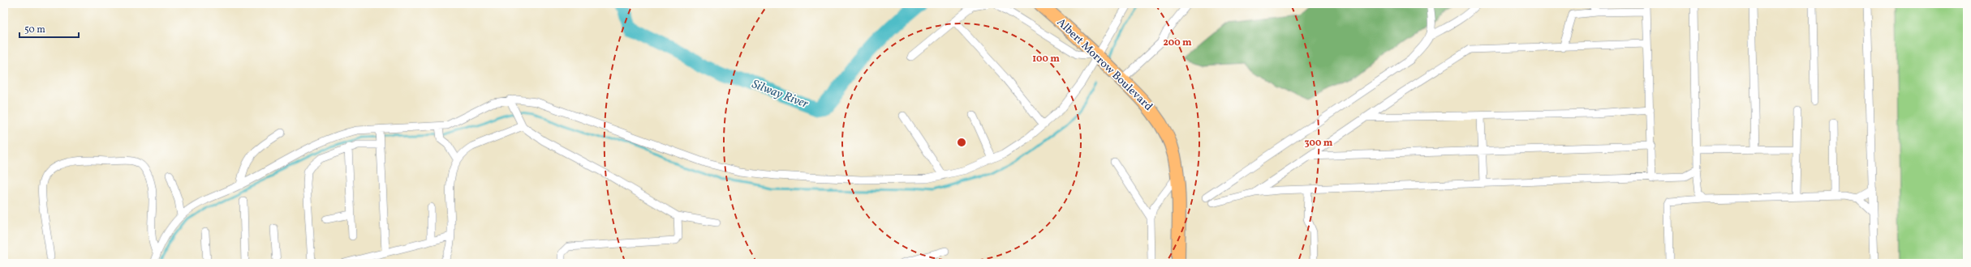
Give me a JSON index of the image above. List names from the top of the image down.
{
  "streets": {
    "highway": ["Albert Morrow Boulevard"]
  },
  "water": ["Silway River"],
  "scale_bar": "50 m",
  "rings": ["200 m", "100 m", "300 m"]
}
